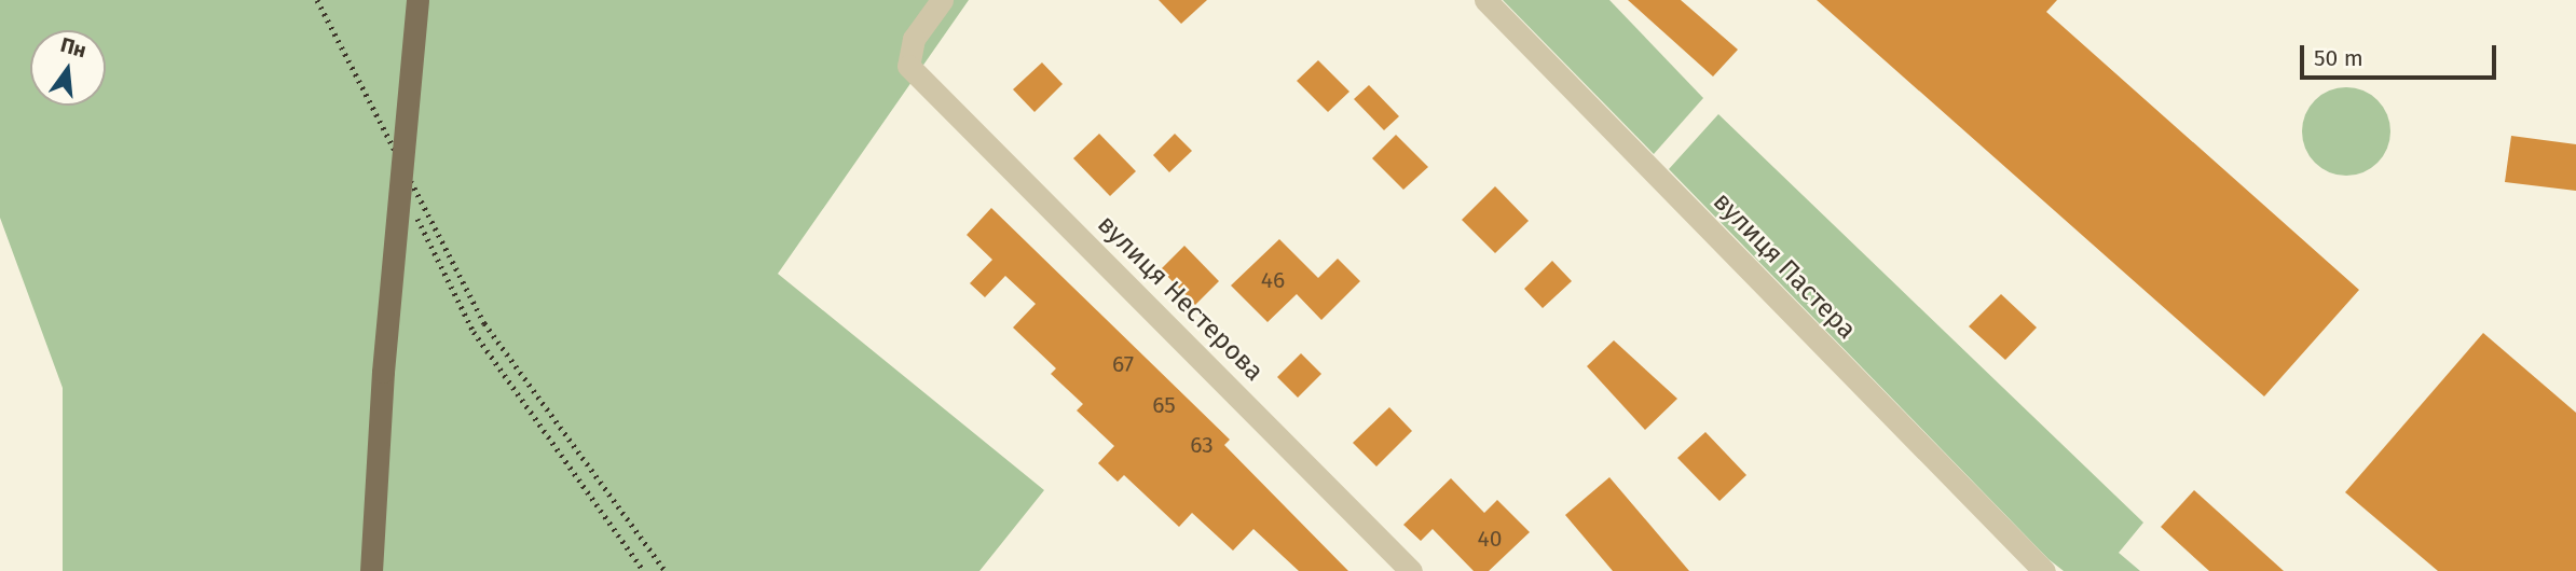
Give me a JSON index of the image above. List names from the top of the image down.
{
  "streets": {
    "street": ["вулиця Пастера", "вулиця Нестерова"]
  },
  "house_numbers": [
    "46",
    "67",
    "65",
    "63",
    "40"
  ],
  "scale_bar": "50 m",
  "north": "top"
}
